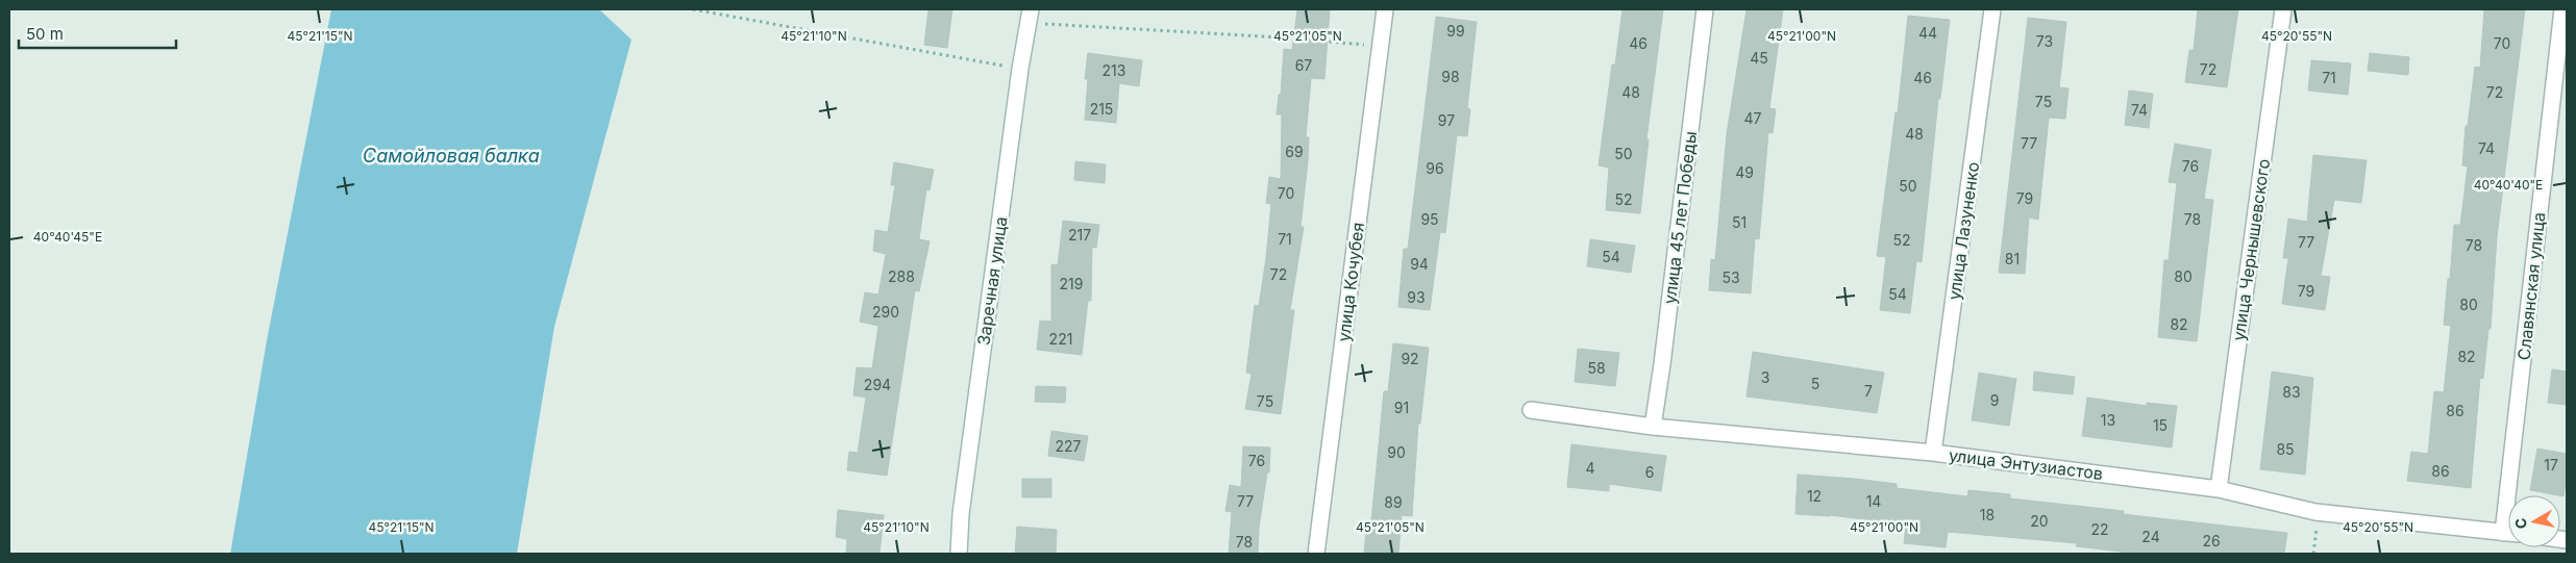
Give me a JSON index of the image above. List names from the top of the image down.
{
  "streets": {
    "street": [
      "улица 45 лет Победы",
      "улица Лазуненко",
      "улица Чернышевского",
      "Заречная улица",
      "улица Кочубея",
      "Славянская улица",
      "улица Энтузиастов"
    ]
  },
  "crossings": [
    ["улица 45 лет Победы", "улица Энтузиастов"],
    ["улица Лазуненко", "улица Энтузиастов"],
    ["улица Чернышевского", "улица Энтузиастов"]
  ],
  "water": ["Самойловая балка"],
  "house_numbers": [
    "99",
    "44",
    "73",
    "46",
    "70",
    "45",
    "67",
    "72",
    "213",
    "98",
    "46",
    "71",
    "48",
    "72",
    "75",
    "215",
    "74",
    "47",
    "97",
    "48",
    "77",
    "74",
    "69",
    "50",
    "76",
    "96",
    "49",
    "50",
    "70",
    "79",
    "52",
    "95",
    "78",
    "51",
    "217",
    "71",
    "52",
    "77",
    "78",
    "54",
    "81",
    "94",
    "72",
    "288",
    "80",
    "53",
    "219",
    "79",
    "54",
    "93",
    "80",
    "290",
    "82",
    "221",
    "82",
    "92",
    "58",
    "3",
    "5",
    "294",
    "7",
    "83",
    "9",
    "75",
    "91",
    "86",
    "13",
    "15",
    "227",
    "85",
    "90",
    "76",
    "17",
    "4",
    "86",
    "6",
    "12",
    "77",
    "14",
    "89",
    "18",
    "20",
    "22",
    "24",
    "26",
    "78"
  ],
  "scale_bar": "50 m",
  "north": "left",
  "coordinates": [
    "45°21'15\"N",
    "45°21'10\"N",
    "45°21'05\"N",
    "45°21'00\"N",
    "45°20'55\"N",
    "40°40'40\"E",
    "40°40'45\"E"
  ]
}
